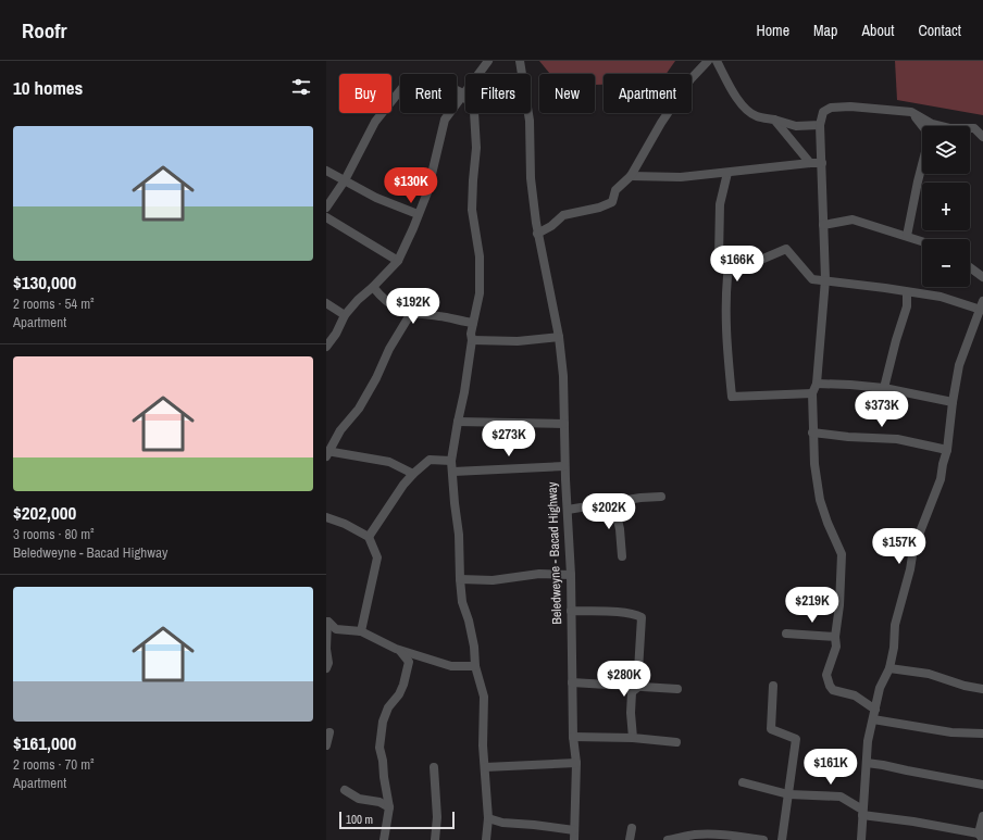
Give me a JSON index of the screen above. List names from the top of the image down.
{
  "streets": {
    "street": ["Beledweyne - Bacad Highway"]
  },
  "scale_bar": "100 m",
  "page": {
    "header": "Roofr",
    "nav": [
      "Home",
      "Map",
      "About",
      "Contact"
    ],
    "heading": "10 homes",
    "chip": [
      "Buy",
      "Rent",
      "Filters",
      "New",
      "Apartment"
    ],
    "list": [
      {
        "name": "$130,000",
        "note": "2 rooms · 54 m² · Apartment"
      },
      {
        "name": "$202,000",
        "note": "3 rooms · 80 m² · Beledweyne - Bacad Highway"
      },
      {
        "name": "$161,000",
        "note": "2 rooms · 70 m² · Apartment"
      }
    ],
    "map_buttons": ["+", "−"],
    "price": [
      "$130K",
      "$166K",
      "$192K",
      "$373K",
      "$273K",
      "$202K",
      "$157K",
      "$219K",
      "$280K",
      "$161K"
    ],
    "scale": "100 m"
  }
}
